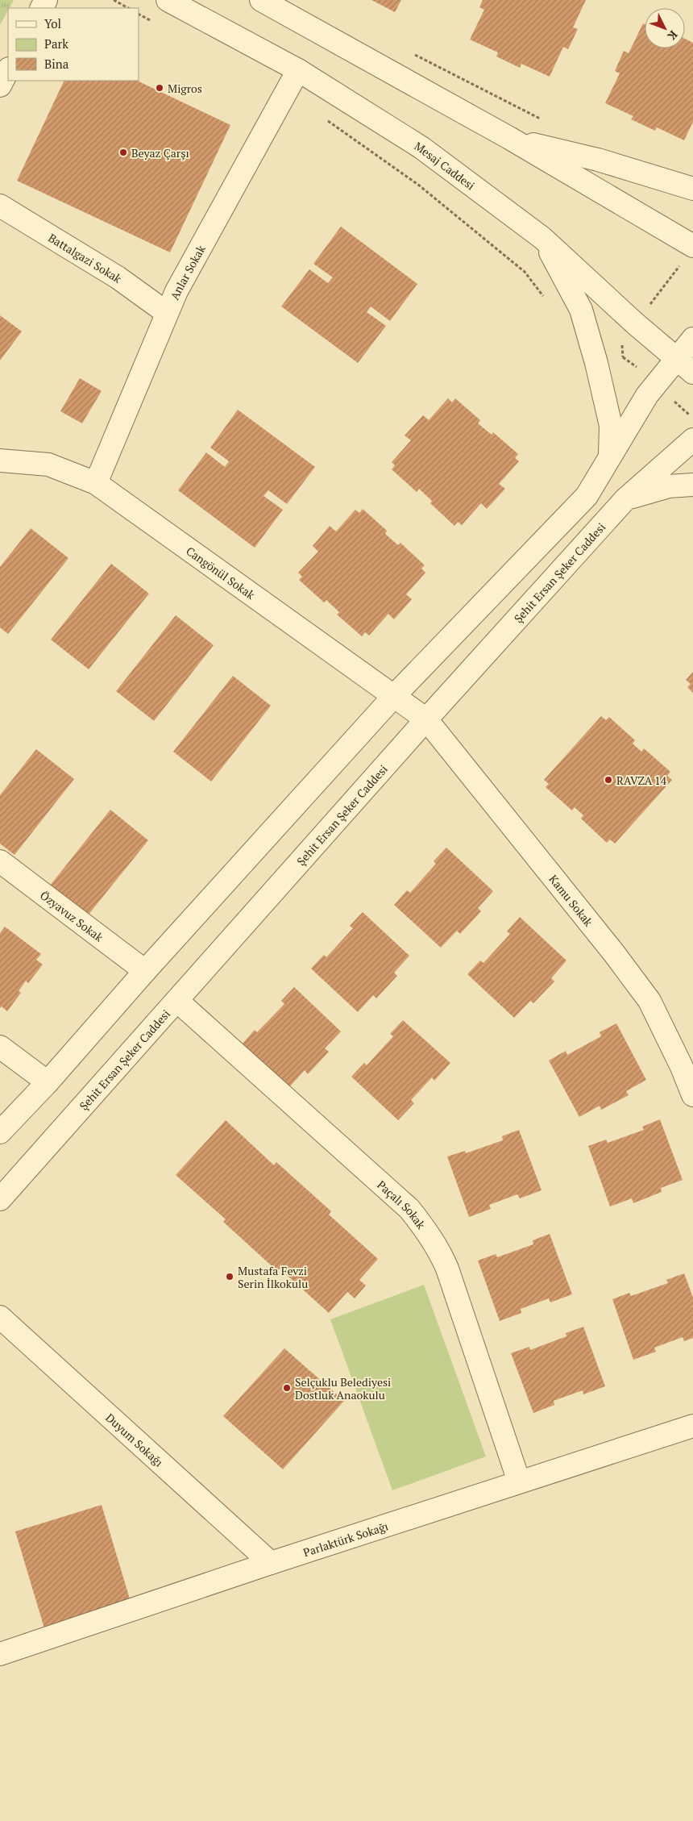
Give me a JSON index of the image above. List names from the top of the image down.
{
  "streets": {
    "street": [
      "Mesaj Caddesi",
      "Battalgazi Sokak",
      "Anlar Sokak",
      "Cangönül Sokak",
      "Şehit Ersan Şeker Caddesi",
      "Kamu Sokak",
      "Özyavuz Sokak",
      "Paçalı Sokak",
      "Duyum Sokağı",
      "Parlaktürk Sokağı"
    ]
  },
  "crossings": [
    ["Mesaj Caddesi", "Anlar Sokak"],
    ["Battalgazi Sokak", "Anlar Sokak"],
    ["Anlar Sokak", "Cangönül Sokak"],
    ["Cangönül Sokak", "Şehit Ersan Şeker Caddesi"],
    ["Cangönül Sokak", "Kamu Sokak"],
    ["Şehit Ersan Şeker Caddesi", "Kamu Sokak"],
    ["Şehit Ersan Şeker Caddesi", "Paçalı Sokak"],
    ["Paçalı Sokak", "Parlaktürk Sokağı"],
    ["Duyum Sokağı", "Parlaktürk Sokağı"]
  ],
  "places": [
    "Migros",
    "Beyaz Çarşı",
    "RAVZA 14",
    "Mustafa Fevzi Serin İlkokulu",
    "Selçuklu Belediyesi Dostluk Anaokulu"
  ],
  "legend": ["Yol", "Park", "Bina"],
  "north": "bottom right"
}
